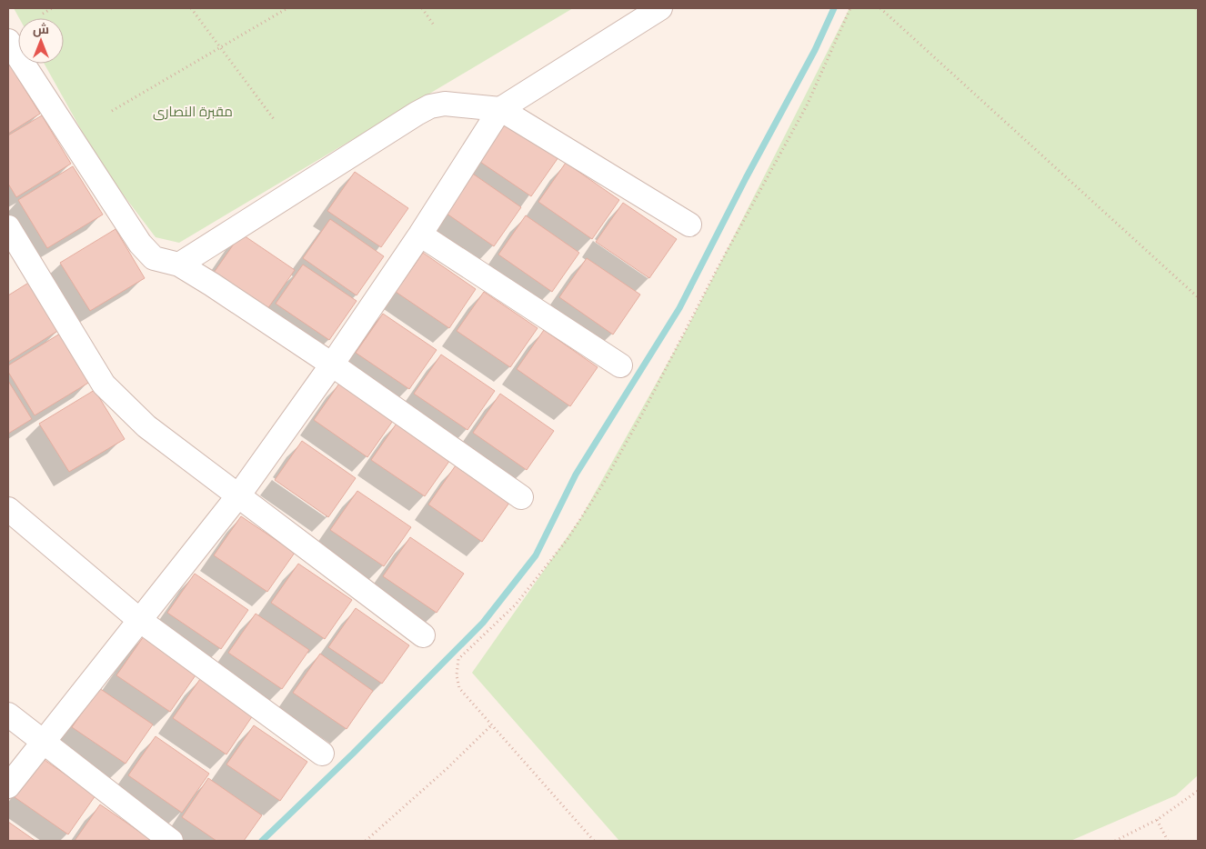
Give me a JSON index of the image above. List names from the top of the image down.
{
  "parks": ["مقبرة النصارى"],
  "north": "top"
}
